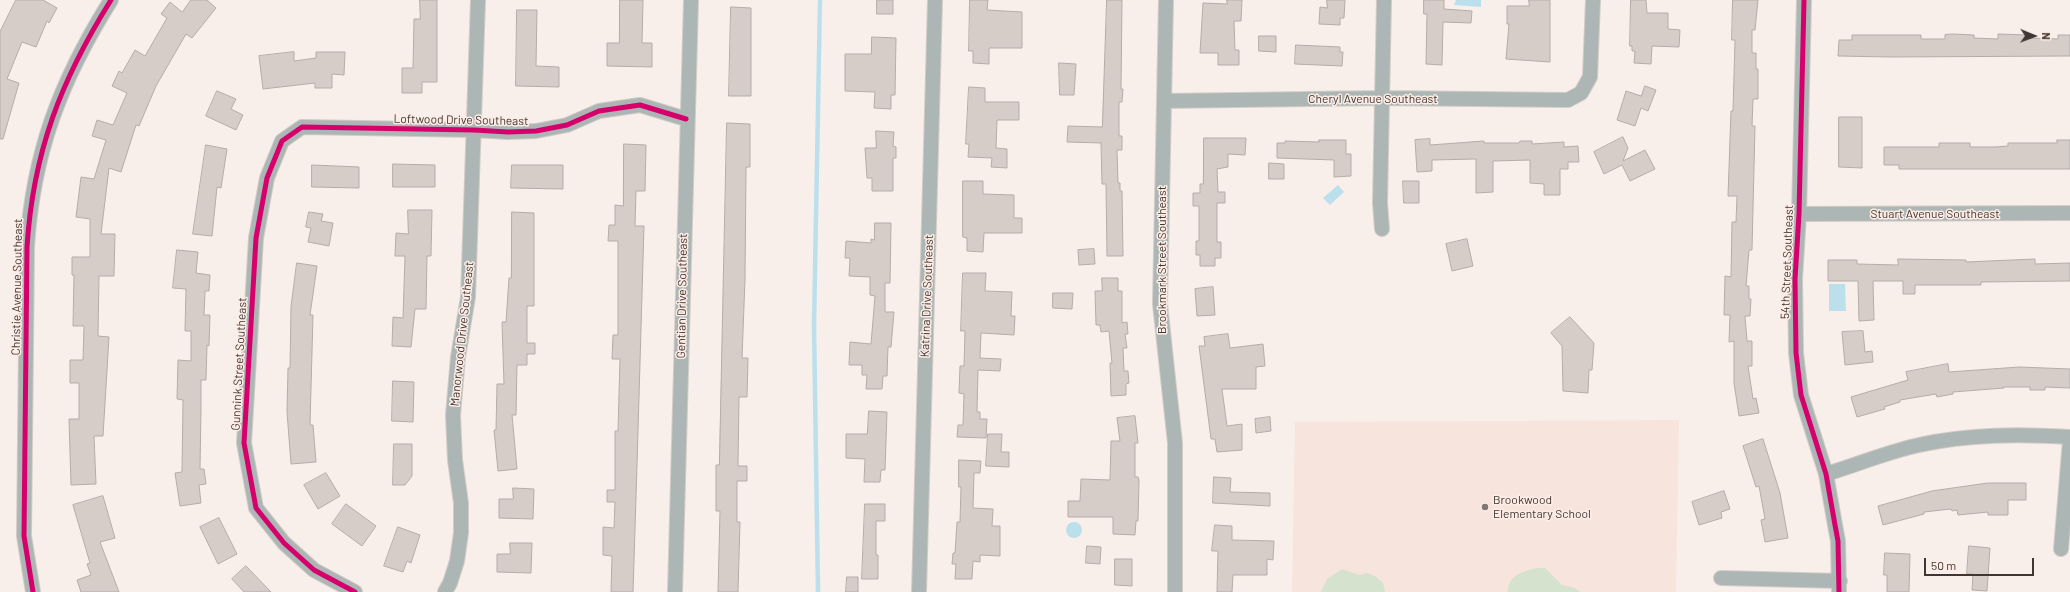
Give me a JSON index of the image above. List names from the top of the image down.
{
  "streets": {
    "street": [
      "Cheryl Avenue Southeast",
      "Loftwood Drive Southeast",
      "Stuart Avenue Southeast",
      "Brookmark Street Southeast",
      "54th Street Southeast",
      "Christie Avenue Southeast",
      "Gentian Drive Southeast",
      "Katrina Drive Southeast",
      "Manorwood Drive Southeast",
      "Gunnink Street Southeast"
    ]
  },
  "crossings": [
    ["Cheryl Avenue Southeast", "Brookmark Street Southeast"],
    ["Loftwood Drive Southeast", "Gentian Drive Southeast"],
    ["Loftwood Drive Southeast", "Manorwood Drive Southeast"],
    ["Loftwood Drive Southeast", "Gunnink Street Southeast"],
    ["Stuart Avenue Southeast", "54th Street Southeast"]
  ],
  "places": ["Brookwood Elementary School"],
  "scale_bar": "50 m",
  "north": "right"
}
